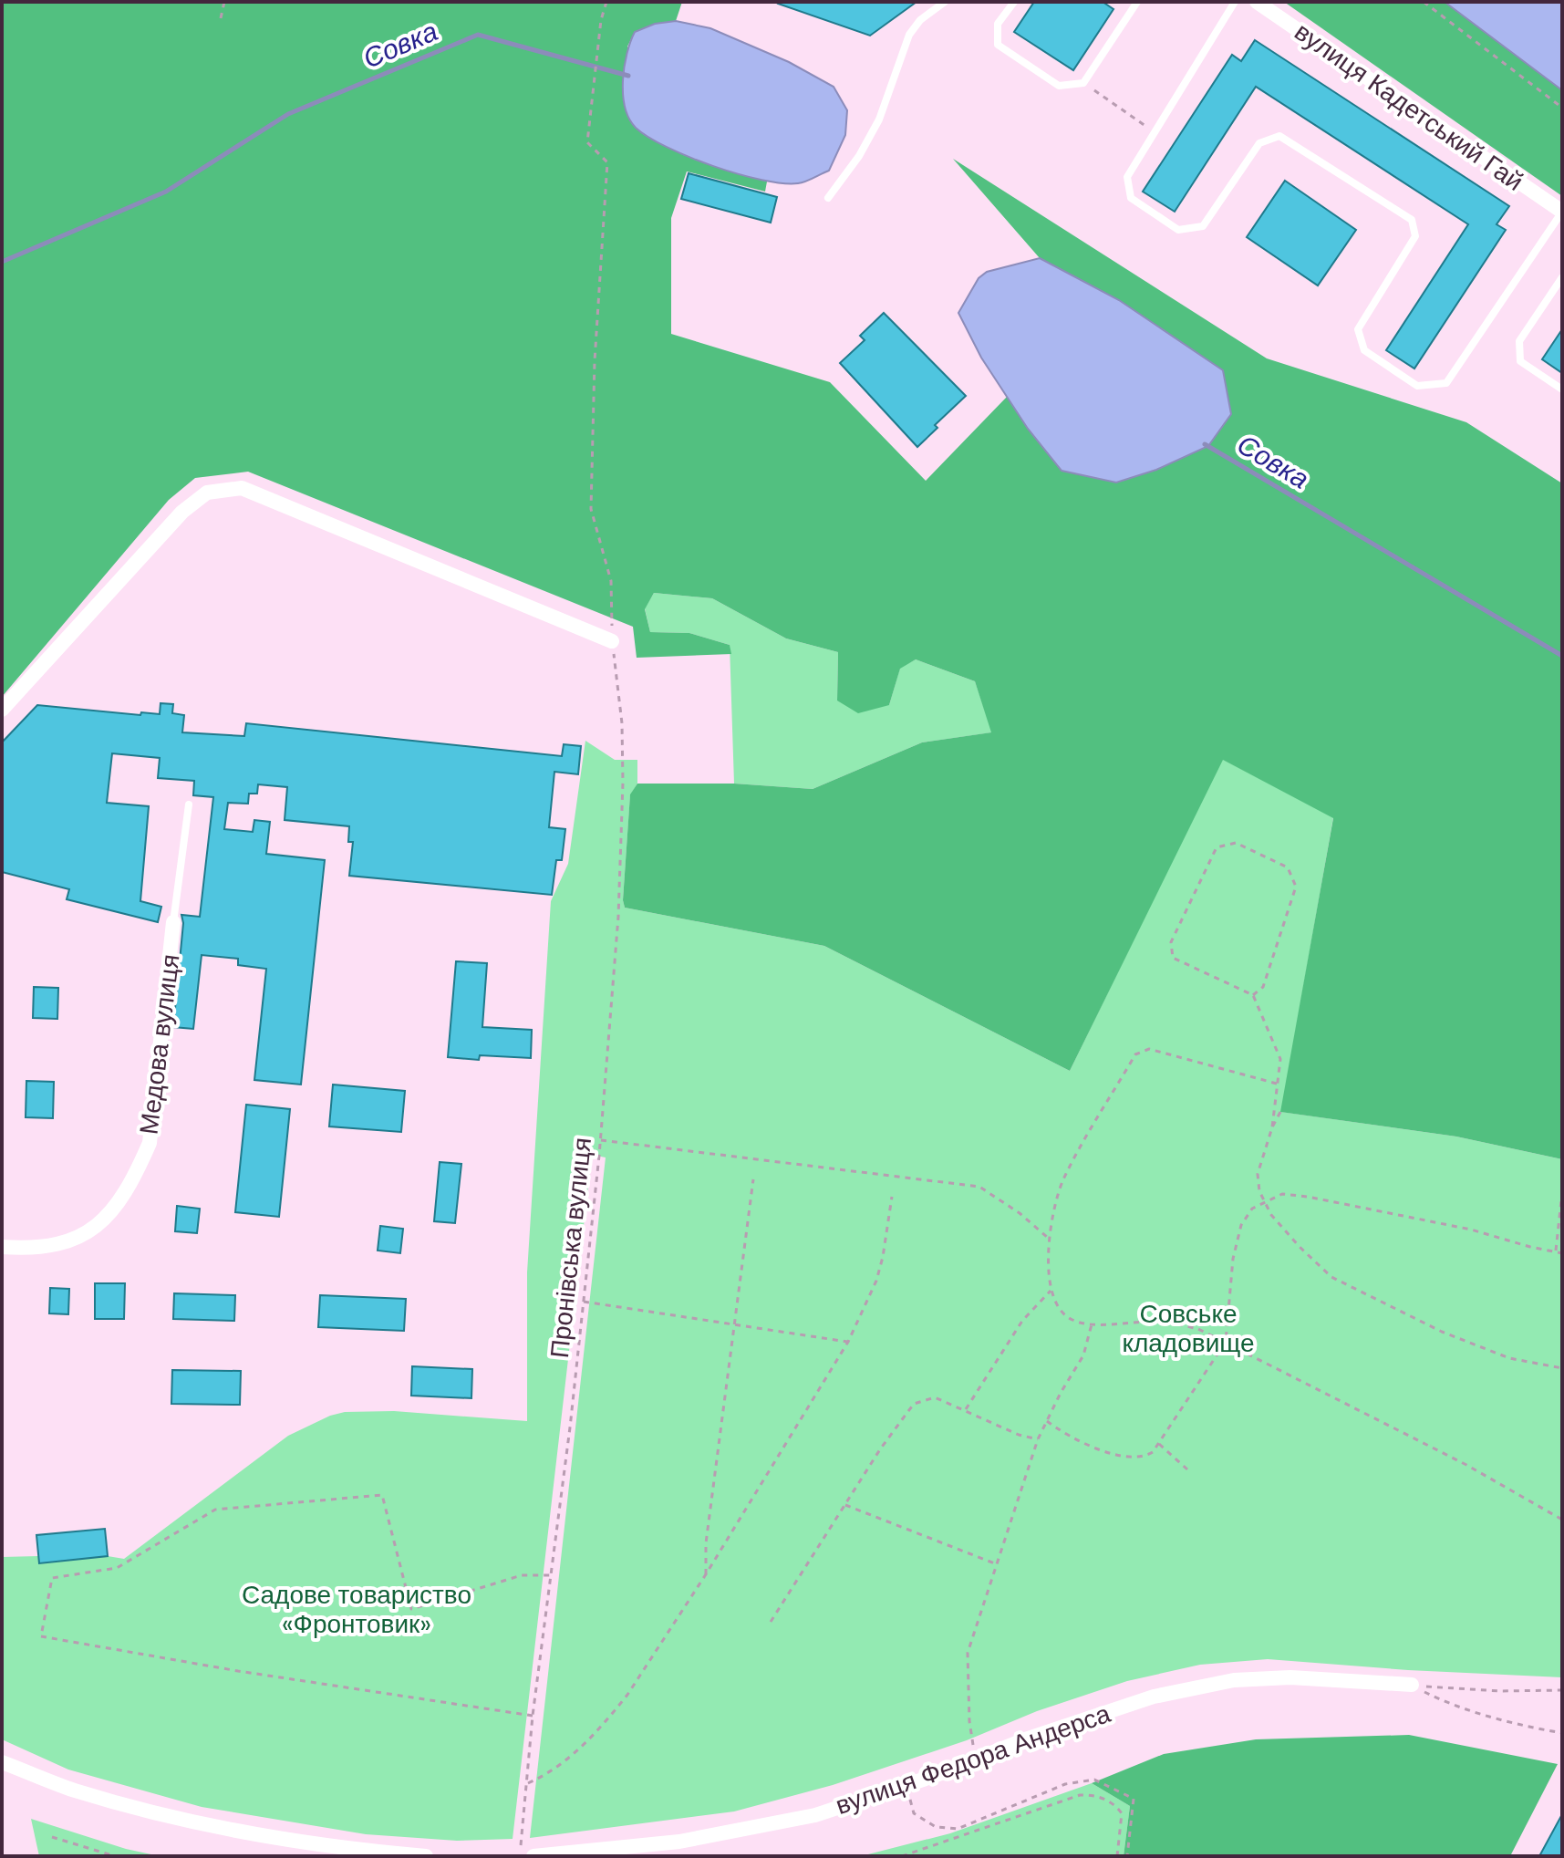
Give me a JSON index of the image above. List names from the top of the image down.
{
  "streets": {
    "street": ["вулиця Кадетський Гай", "Медова вулиця", "вулиця Федора Андерса"],
    "path": ["Пронівська вулиця"]
  },
  "water": ["Совка"],
  "parks": ["Совське кладовище", "Садове товариство «Фронтовик»"]
}
